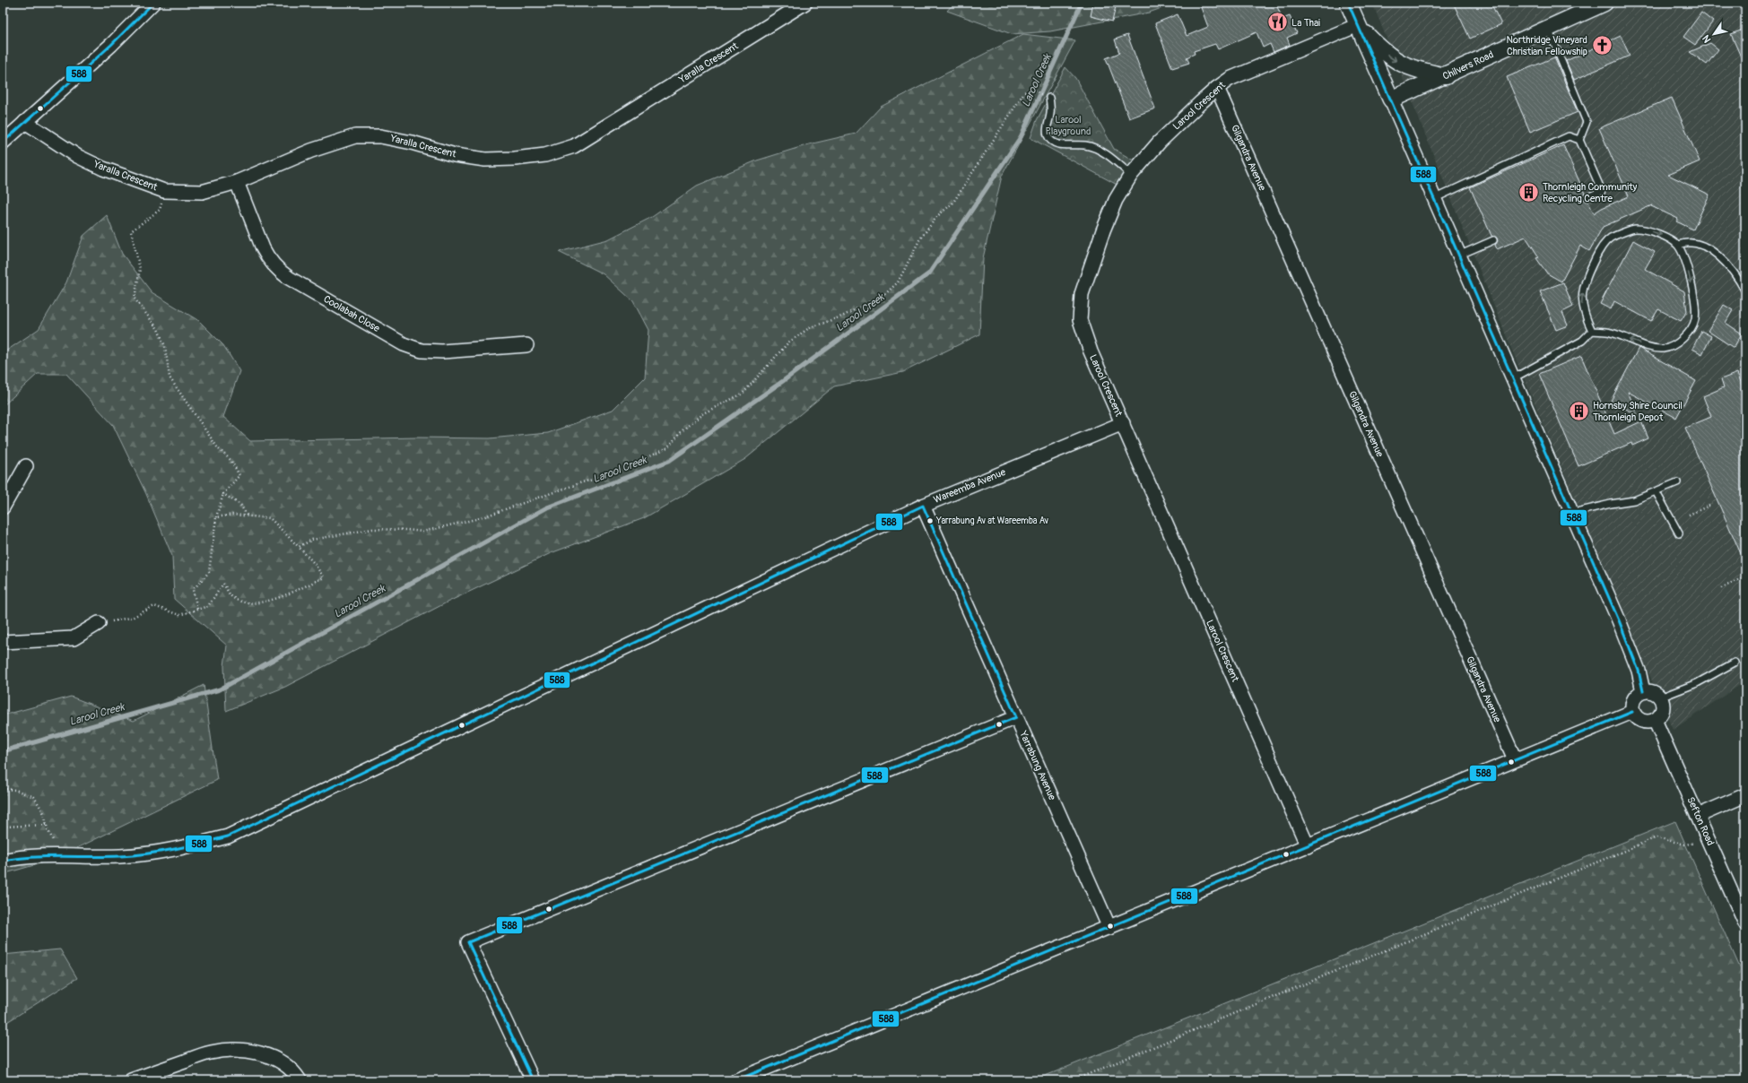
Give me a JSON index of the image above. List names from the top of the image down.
{
  "streets": {
    "street": [
      "Yaralla Crescent",
      "Chilvers Road",
      "Larool Crescent",
      "Gilgandra Avenue",
      "Coolabah Close",
      "Wareemba Avenue",
      "Yarrabung Avenue",
      "Sefton Road"
    ]
  },
  "crossings": [
    ["Yaralla Crescent", "Coolabah Close"],
    ["Larool Crescent", "Gilgandra Avenue"],
    ["Larool Crescent", "Wareemba Avenue"],
    ["Wareemba Avenue", "Yarrabung Avenue"]
  ],
  "water": ["Larool Creek"],
  "parks": ["Larool Playground"],
  "places": {
    "restaurant": ["La Thai"],
    "church": ["Northridge Vineyard Christian Fellowship"],
    "building": ["Thornleigh Community Recycling Centre", "Hornsby Shire Council Thornleigh Depot"],
    "other": ["Yarrabung Av at Wareemba Av"]
  },
  "lines": ["transit line 588"],
  "north": "bottom left"
}
